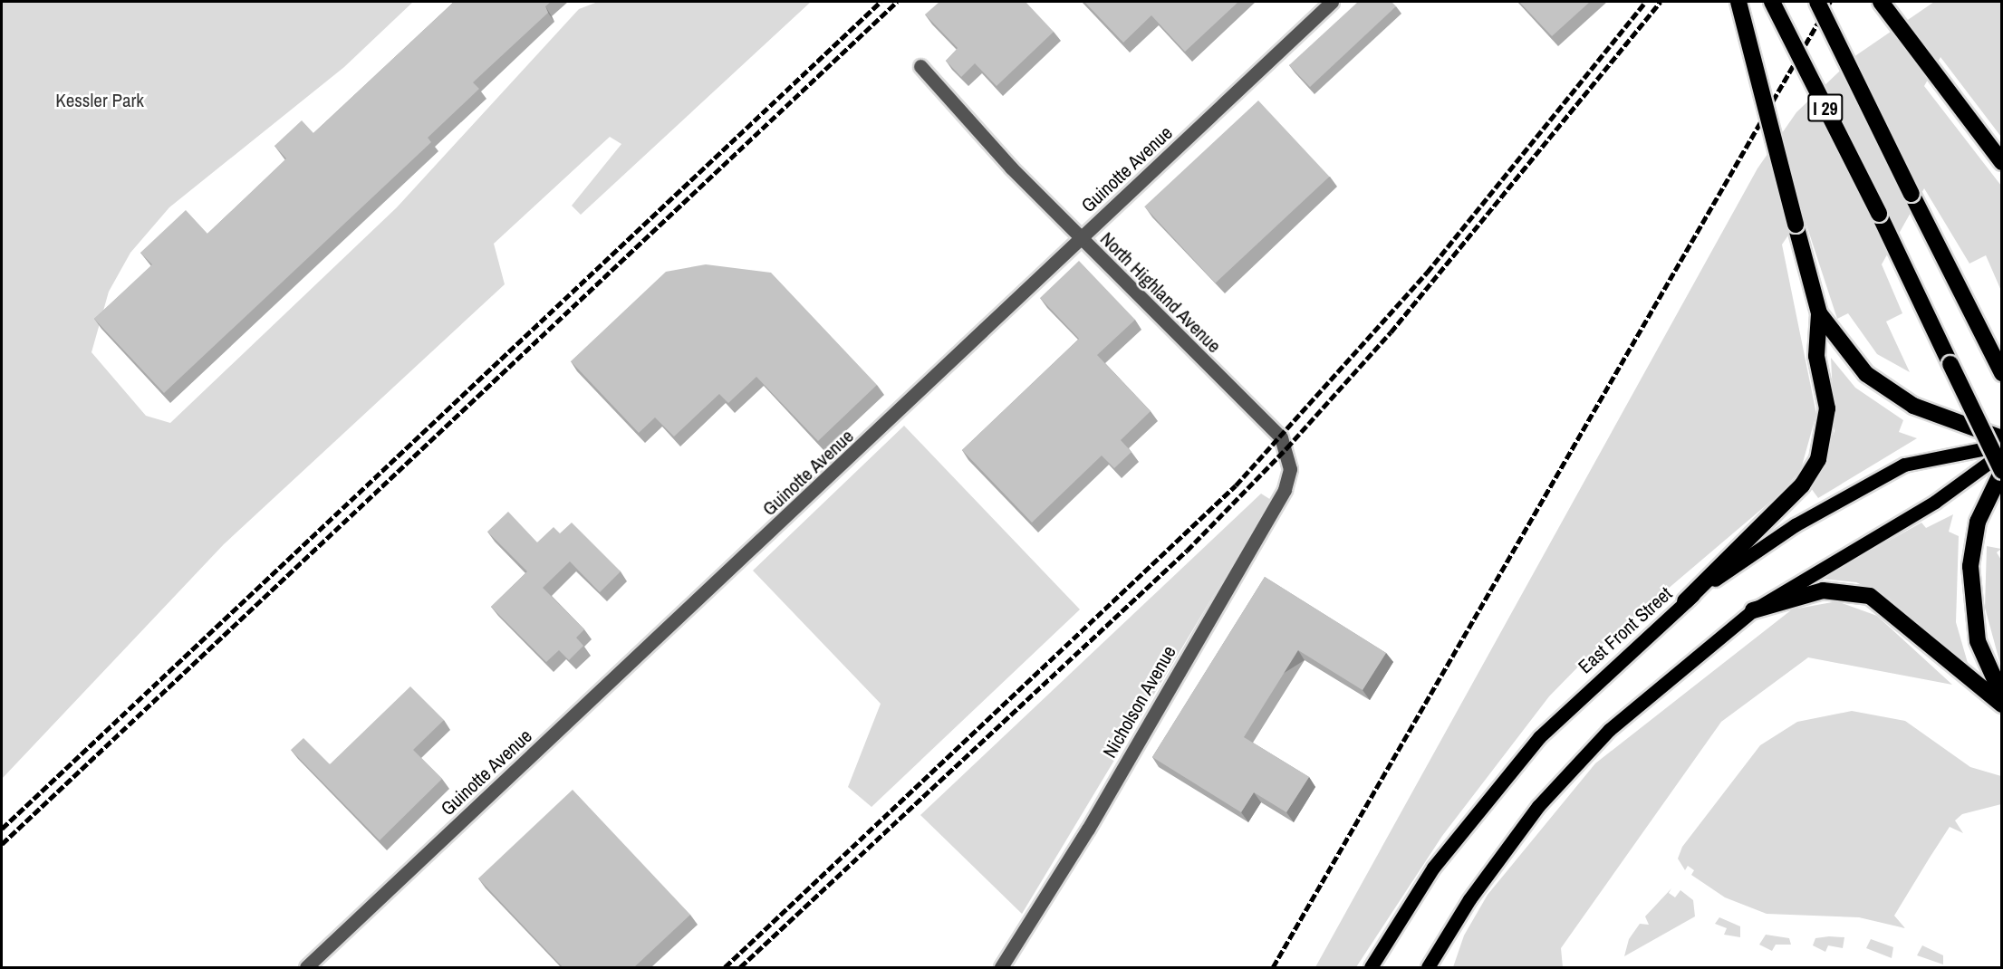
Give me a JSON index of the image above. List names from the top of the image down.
{
  "streets": {
    "highway": ["I 29"],
    "main road": ["East Front Street"],
    "street": ["Guinotte Avenue", "North Highland Avenue", "Nicholson Avenue"]
  },
  "crossings": [
    ["Guinotte Avenue", "North Highland Avenue"],
    ["North Highland Avenue", "Nicholson Avenue"]
  ],
  "parks": ["Kessler Park"]
}
